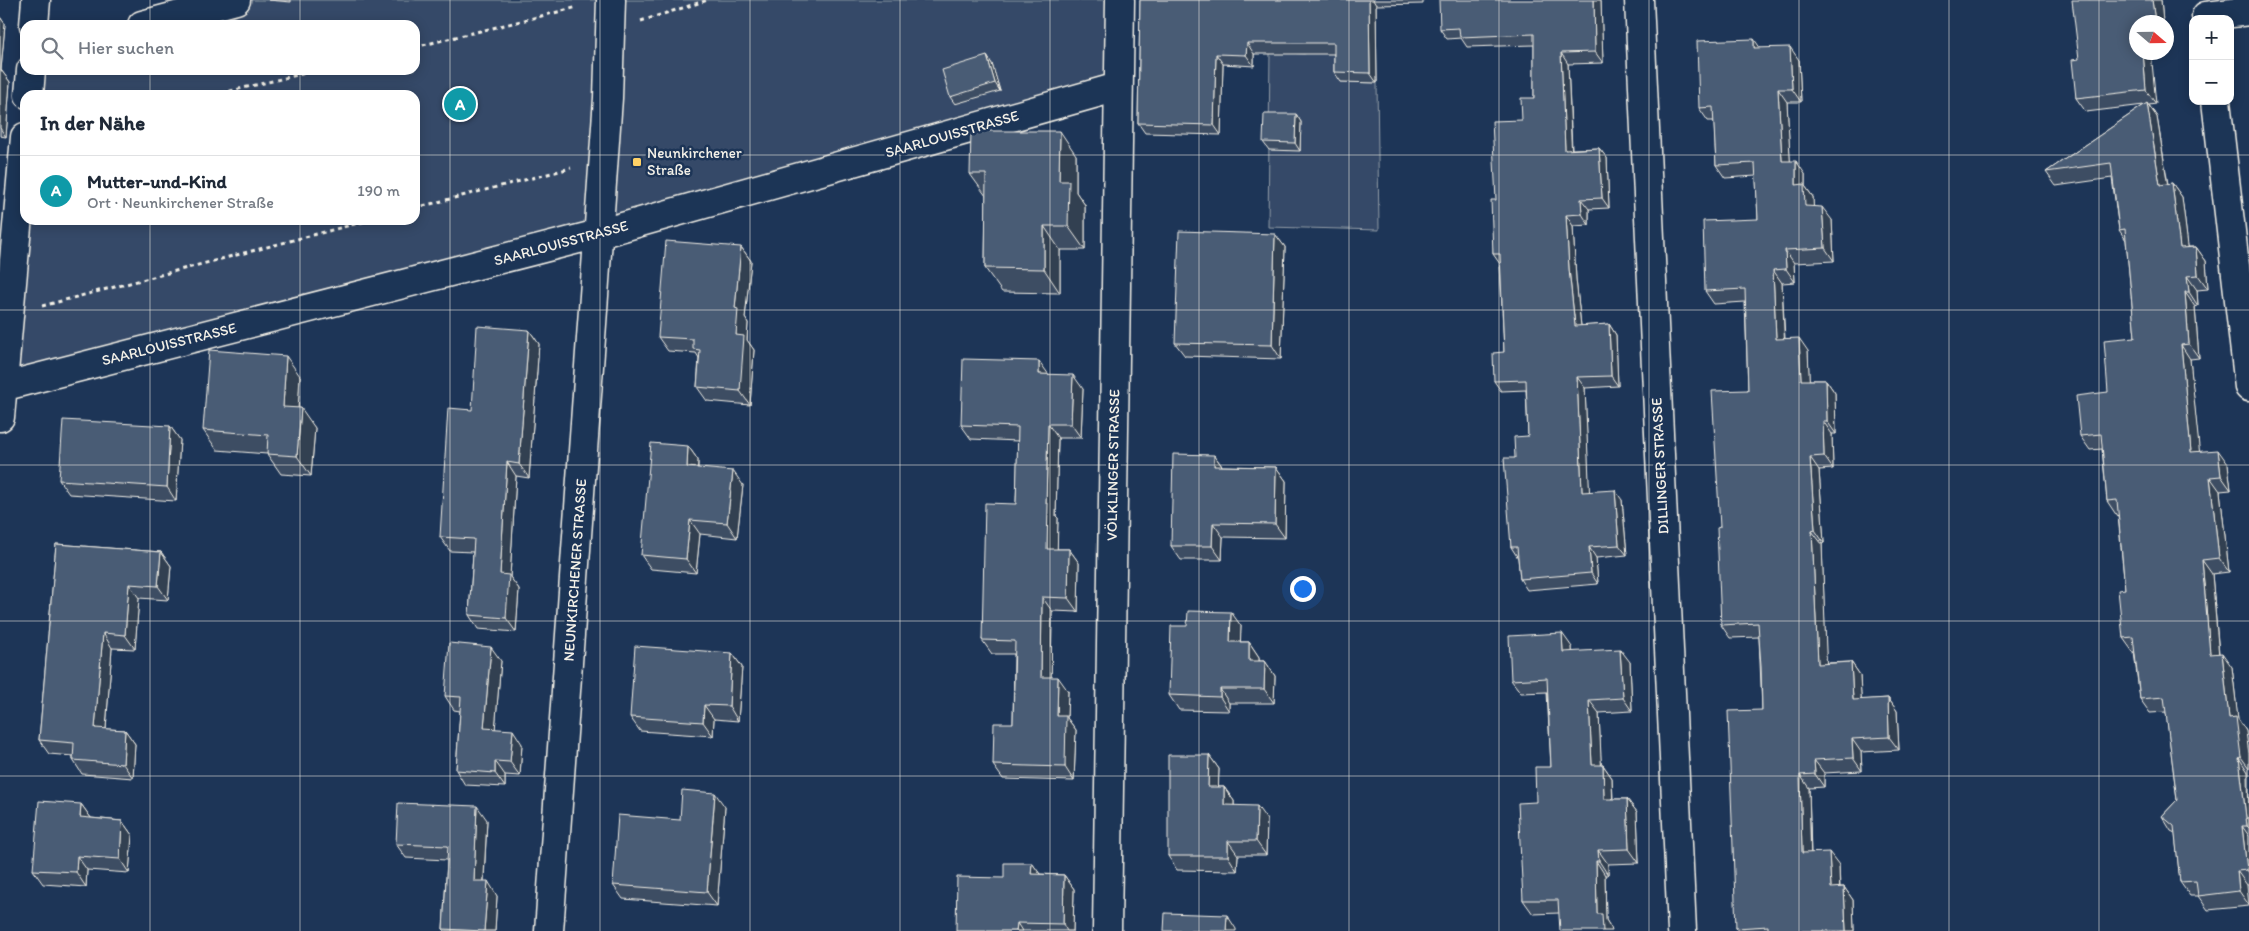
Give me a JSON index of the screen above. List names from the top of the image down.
{
  "streets": {
    "street": [
      "SAARLOUISSTRASSE",
      "VÖLKLINGER STRASSE",
      "DILLINGER STRASSE",
      "NEUNKIRCHENER STRASSE"
    ]
  },
  "crossings": [
    ["SAARLOUISSTRASSE", "VÖLKLINGER STRASSE"],
    ["SAARLOUISSTRASSE", "NEUNKIRCHENER STRASSE"]
  ],
  "places": {
    "transit": ["Neunkirchener Straße"]
  },
  "north": "right",
  "page": {
    "map_buttons": ["+", "−"],
    "search": "Hier suchen",
    "pins": "A",
    "heading": "In der Nähe",
    "list": [
      {
        "mark": "A",
        "name": "Mutter-und-Kind",
        "note": "Ort · Neunkirchener Straße",
        "value": "190 m"
      }
    ]
  }
}
